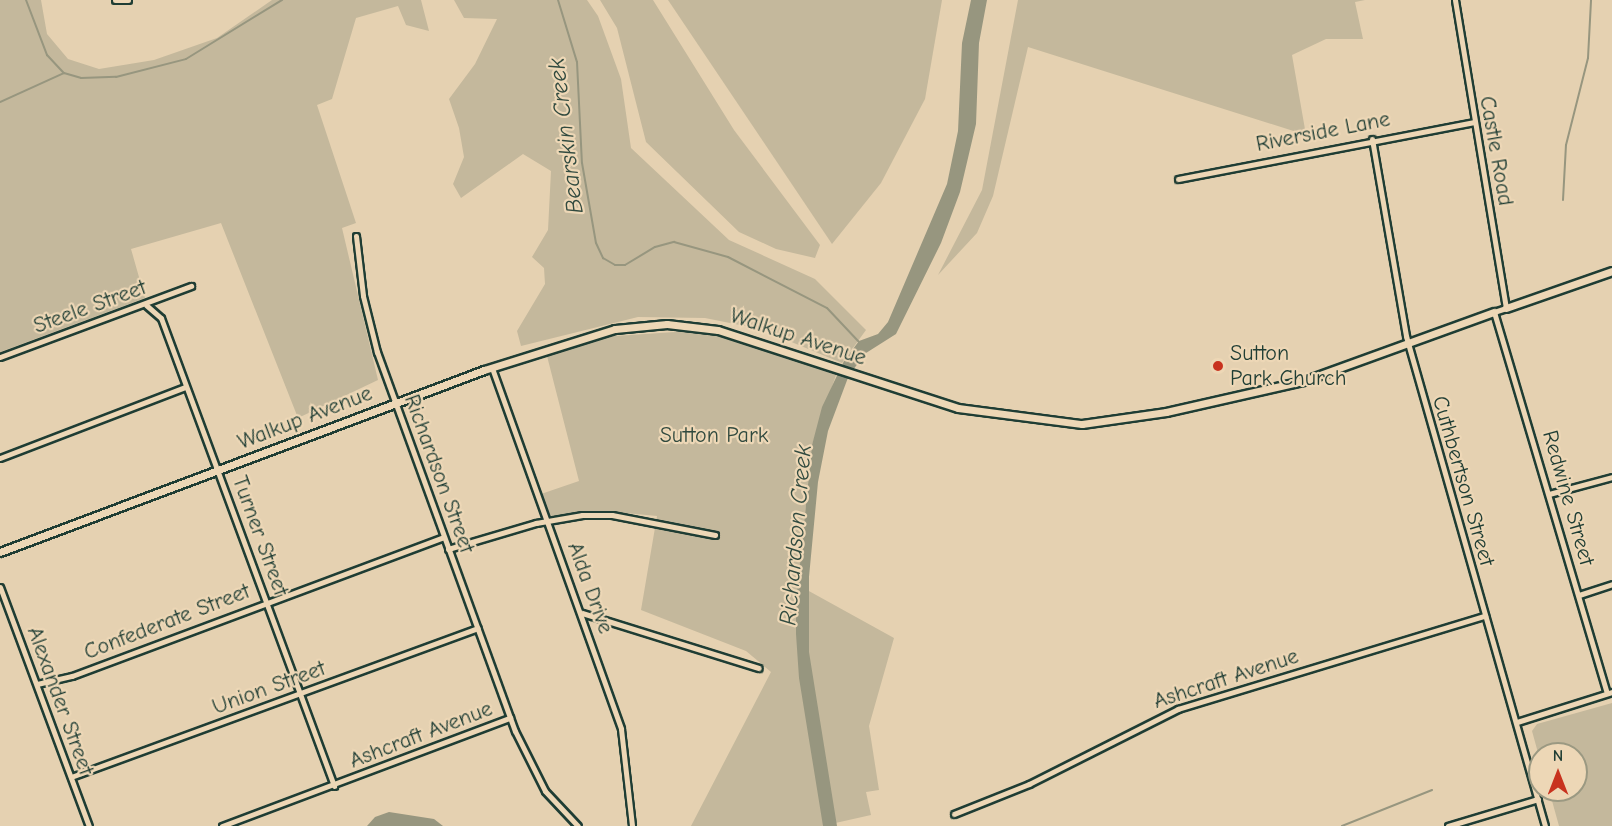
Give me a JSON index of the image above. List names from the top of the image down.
{
  "streets": {
    "street": [
      "Riverside Lane",
      "Castle Road",
      "Steele Street",
      "Walkup Avenue",
      "Richardson Street",
      "Cuthbertson Street",
      "Redwine Street",
      "Turner Street",
      "Alda Drive",
      "Confederate Street",
      "Ashcraft Avenue",
      "Union Street",
      "Alexander Street"
    ]
  },
  "crossings": [
    ["Riverside Lane", "Castle Road"],
    ["Riverside Lane", "Cuthbertson Street"],
    ["Steele Street", "Turner Street"],
    ["Walkup Avenue", "Richardson Street"],
    ["Walkup Avenue", "Cuthbertson Street"],
    ["Walkup Avenue", "Redwine Street"],
    ["Walkup Avenue", "Turner Street"],
    ["Walkup Avenue", "Alda Drive"],
    ["Richardson Street", "Confederate Street"],
    ["Richardson Street", "Ashcraft Avenue"],
    ["Richardson Street", "Union Street"],
    ["Cuthbertson Street", "Ashcraft Avenue"],
    ["Turner Street", "Confederate Street"],
    ["Turner Street", "Ashcraft Avenue"],
    ["Turner Street", "Union Street"],
    ["Confederate Street", "Alexander Street"],
    ["Union Street", "Alexander Street"]
  ],
  "water": ["Bearskin Creek", "Richardson Creek"],
  "parks": ["Sutton Park"],
  "places": ["Sutton Park Church"],
  "north": "top"
}
